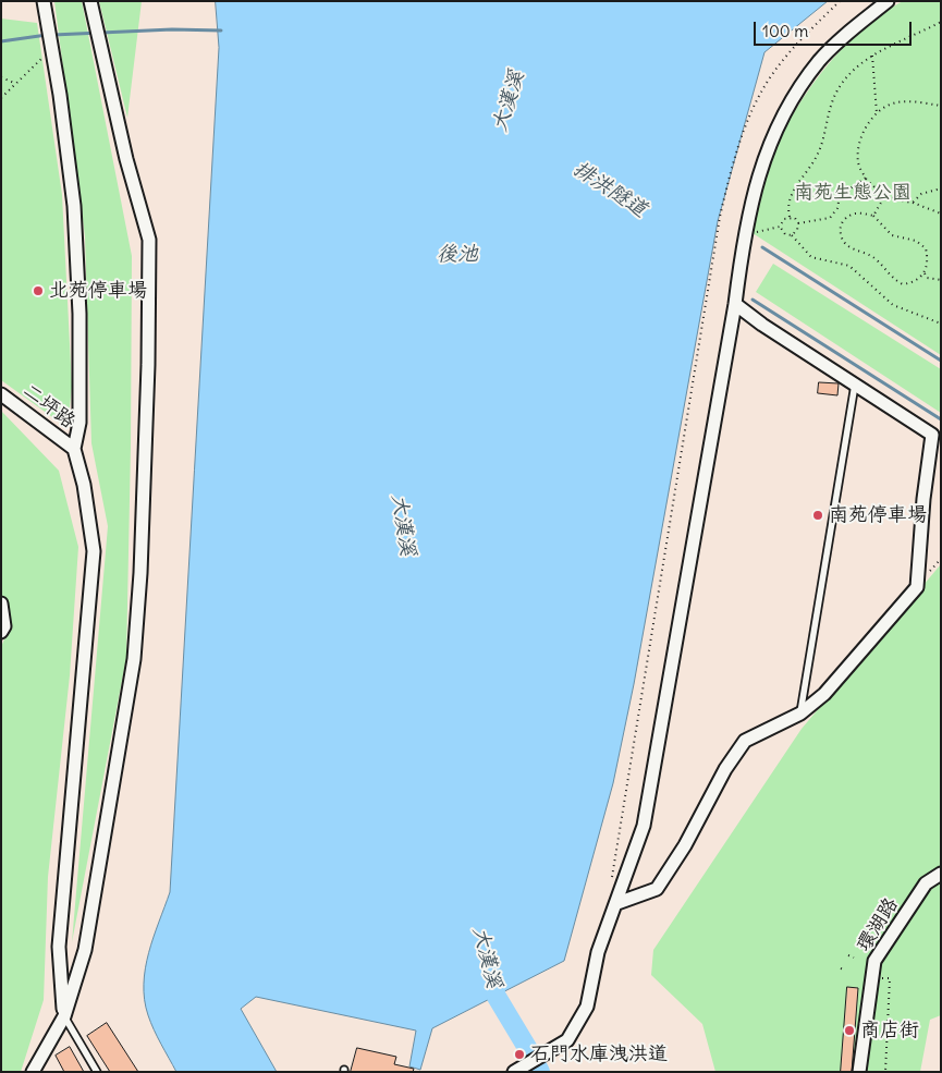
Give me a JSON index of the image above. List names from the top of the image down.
{
  "streets": {
    "street": ["二坪路", "環湖路"]
  },
  "water": ["大漢溪", "排洪隧道", "後池"],
  "parks": ["南苑生態公園"],
  "places": [
    "北苑停車場",
    "南苑停車場",
    "商店街",
    "石門水庫洩洪道"
  ],
  "scale_bar": "100 m"
}
